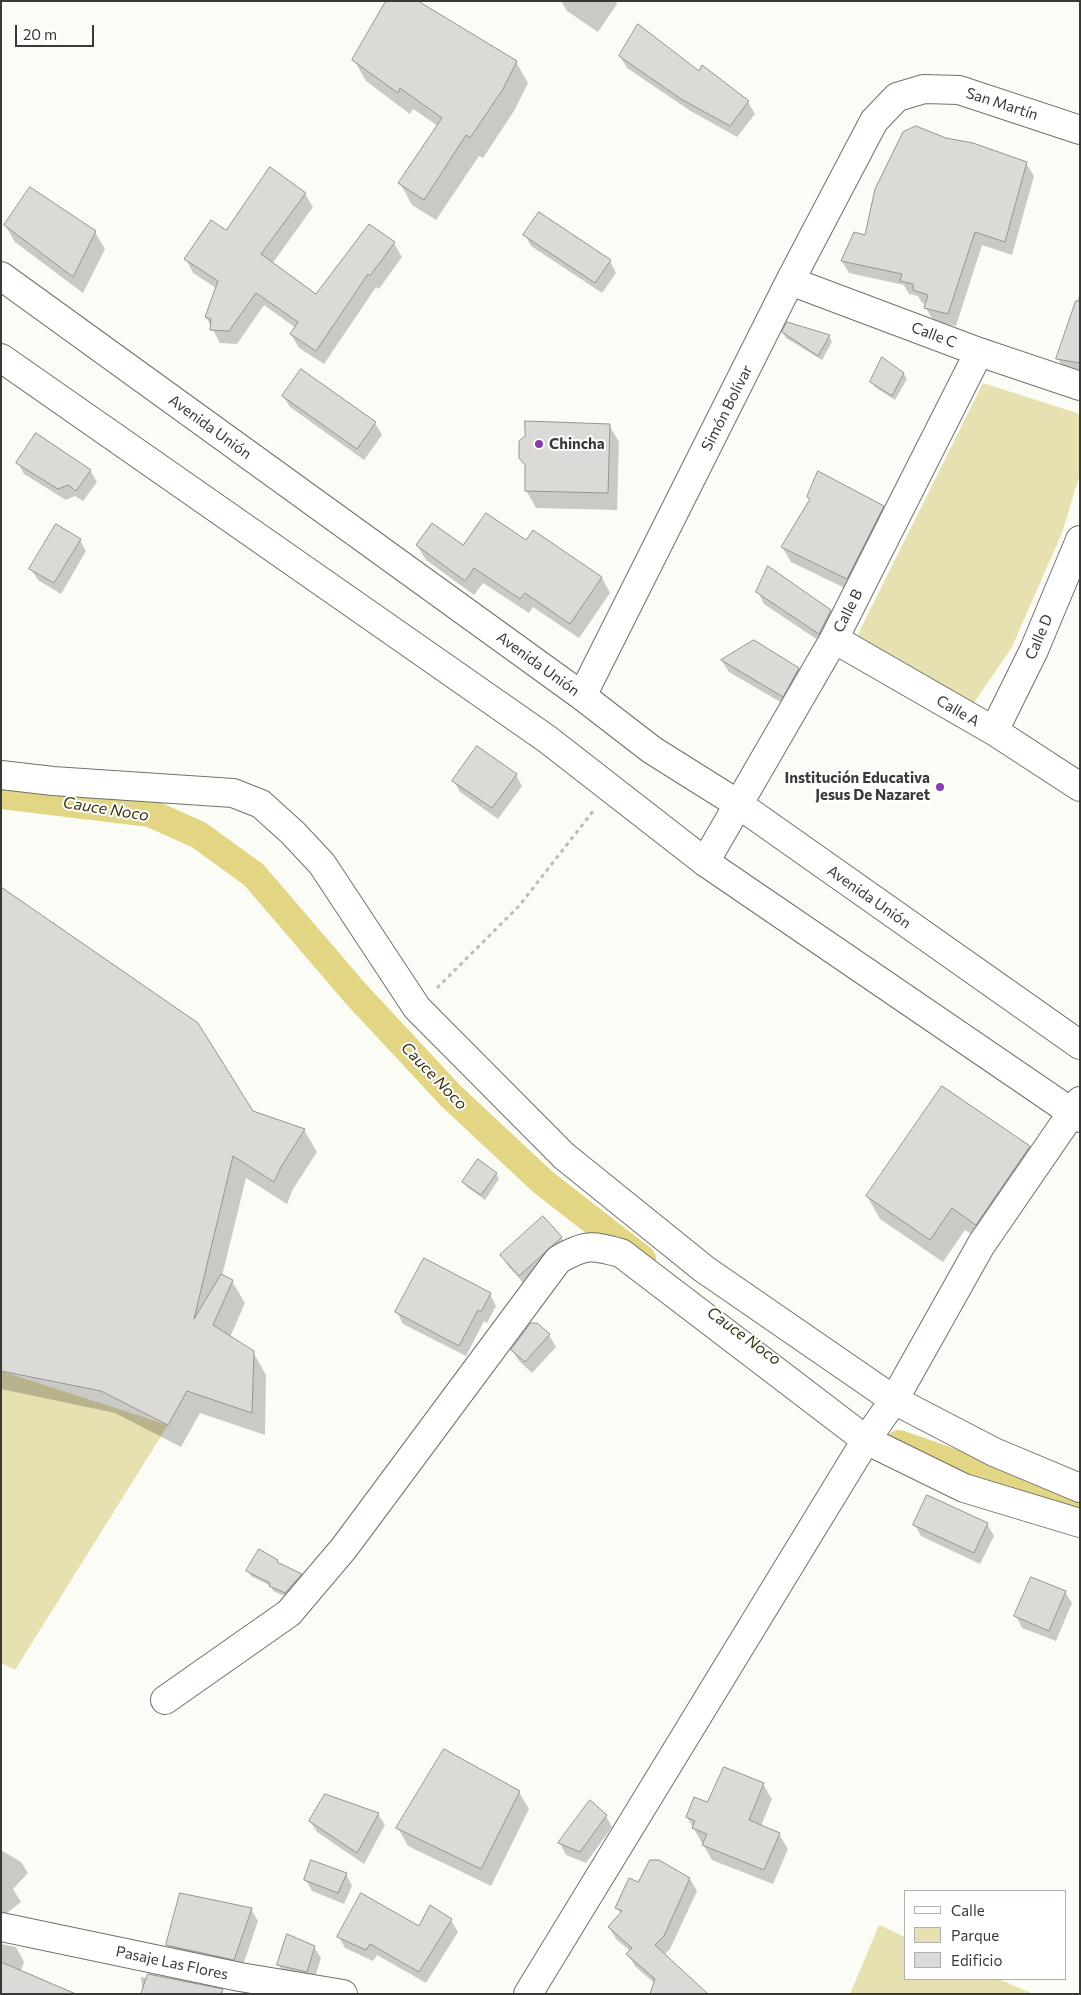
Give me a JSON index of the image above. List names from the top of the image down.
{
  "streets": {
    "street": [
      "San Martín",
      "Calle C",
      "Simón Bolívar",
      "Avenida Unión",
      "Calle B",
      "Calle D",
      "Calle A",
      "Pasaje Las Flores"
    ]
  },
  "crossings": [
    ["San Martín", "Simón Bolívar"],
    ["Calle C", "Simón Bolívar"],
    ["Calle C", "Calle B"],
    ["Simón Bolívar", "Avenida Unión"],
    ["Avenida Unión", "Calle B"],
    ["Calle B", "Calle A"],
    ["Calle D", "Calle A"]
  ],
  "water": ["Cauce Noco"],
  "places": ["Chincha", "Institución Educativa Jesus De Nazaret"],
  "legend": ["Calle", "Parque", "Edificio"],
  "scale_bar": "20 m"
}
